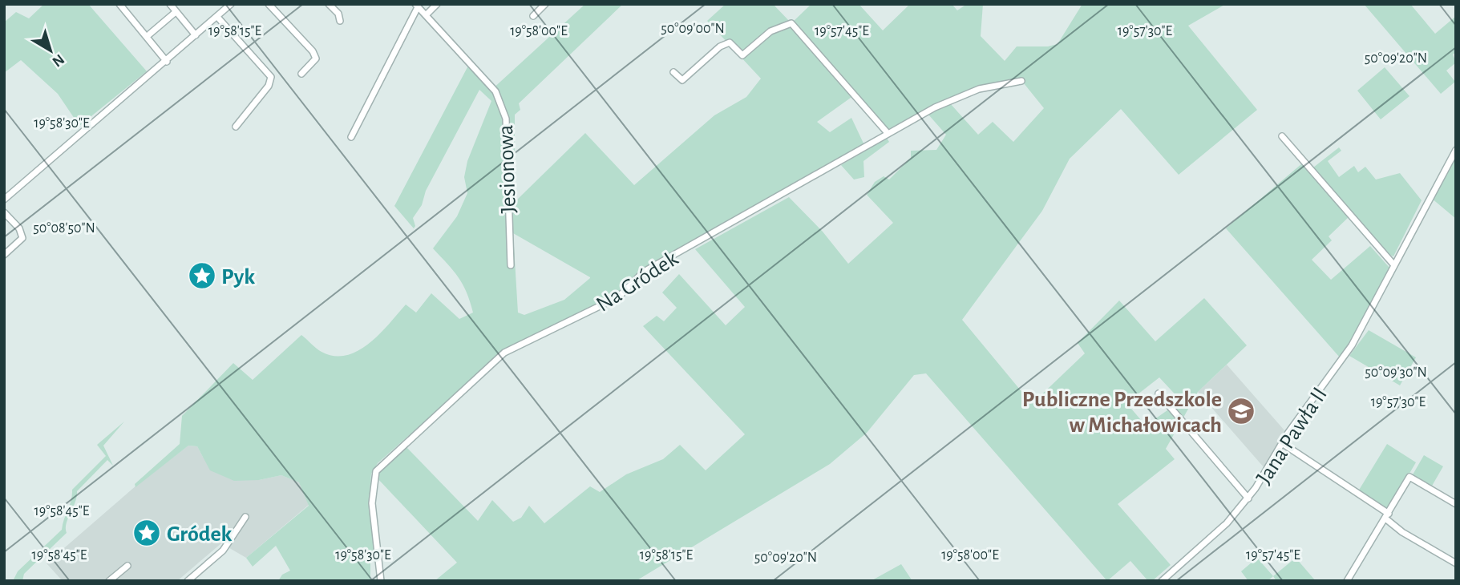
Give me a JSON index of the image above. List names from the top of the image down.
{
  "streets": {
    "street": ["Jesionowa", "Na Gródek", "Jana Pawła II"]
  },
  "places": {
    "place": ["Pyk", "Gródek"],
    "school or university": ["Publiczne Przedszkole w Michałowicach"]
  },
  "north": "bottom right",
  "coordinates": [
    "50°09'00\"N",
    "19°58'00\"E",
    "19°58'15\"E",
    "19°57'45\"E",
    "19°57'30\"E",
    "50°09'20\"N",
    "19°58'30\"E",
    "50°08'50\"N",
    "50°09'30\"N",
    "19°58'45\"E"
  ]
}
